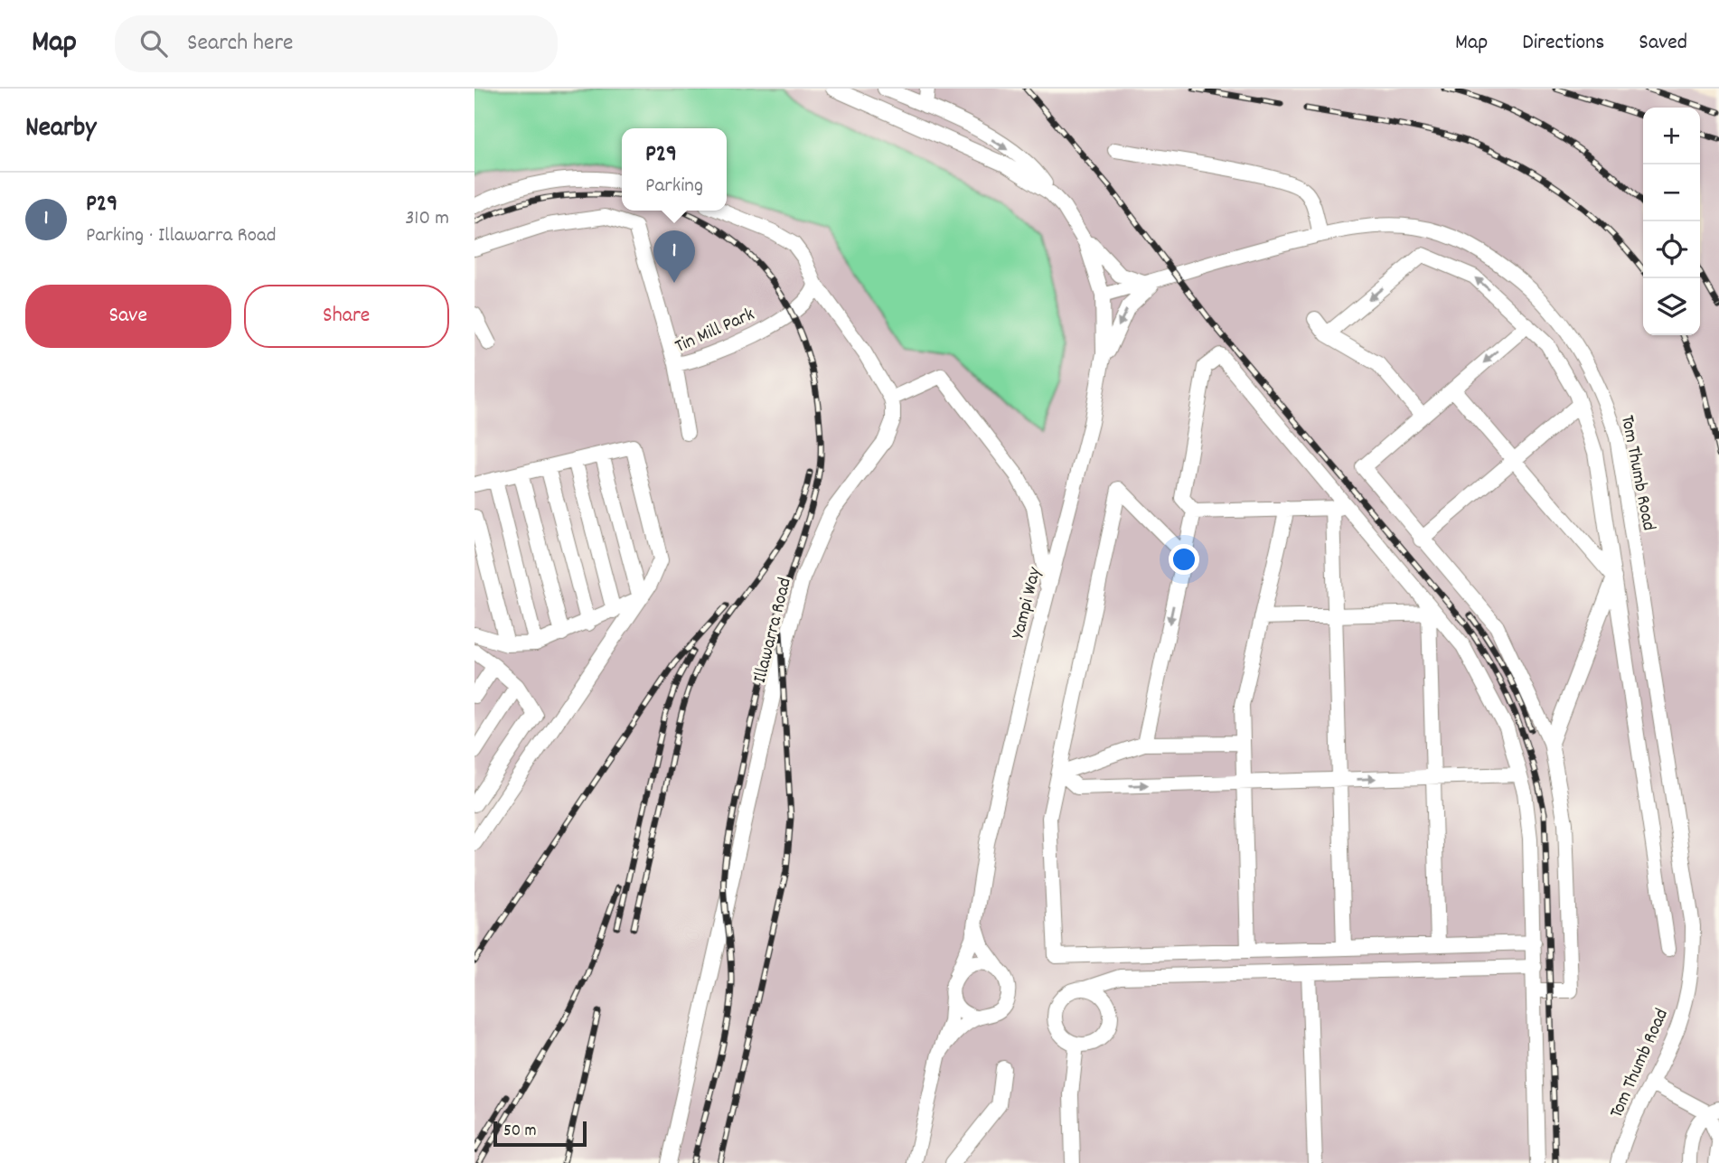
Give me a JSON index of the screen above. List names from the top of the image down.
{
  "streets": {
    "street": [
      "Tin Mill Park",
      "Tom Thumb Road",
      "Yampi Way",
      "Illawarra Road"
    ]
  },
  "crossings": [
    ["Tom Thumb Road", "Yampi Way"]
  ],
  "scale_bar": "50 m",
  "page": {
    "header": "Map",
    "search": "Search here",
    "nav": ["Map", "Directions", "Saved"],
    "heading": "Nearby",
    "map_buttons": ["+", "−"],
    "popup": ["P29", "Parking"],
    "list": [
      {
        "mark": "1",
        "name": "P29",
        "note": "Parking · Illawarra Road",
        "value": "310 m"
      }
    ],
    "pins": "1",
    "buttons": ["Save", "Share"],
    "scale": "50 m"
  }
}
